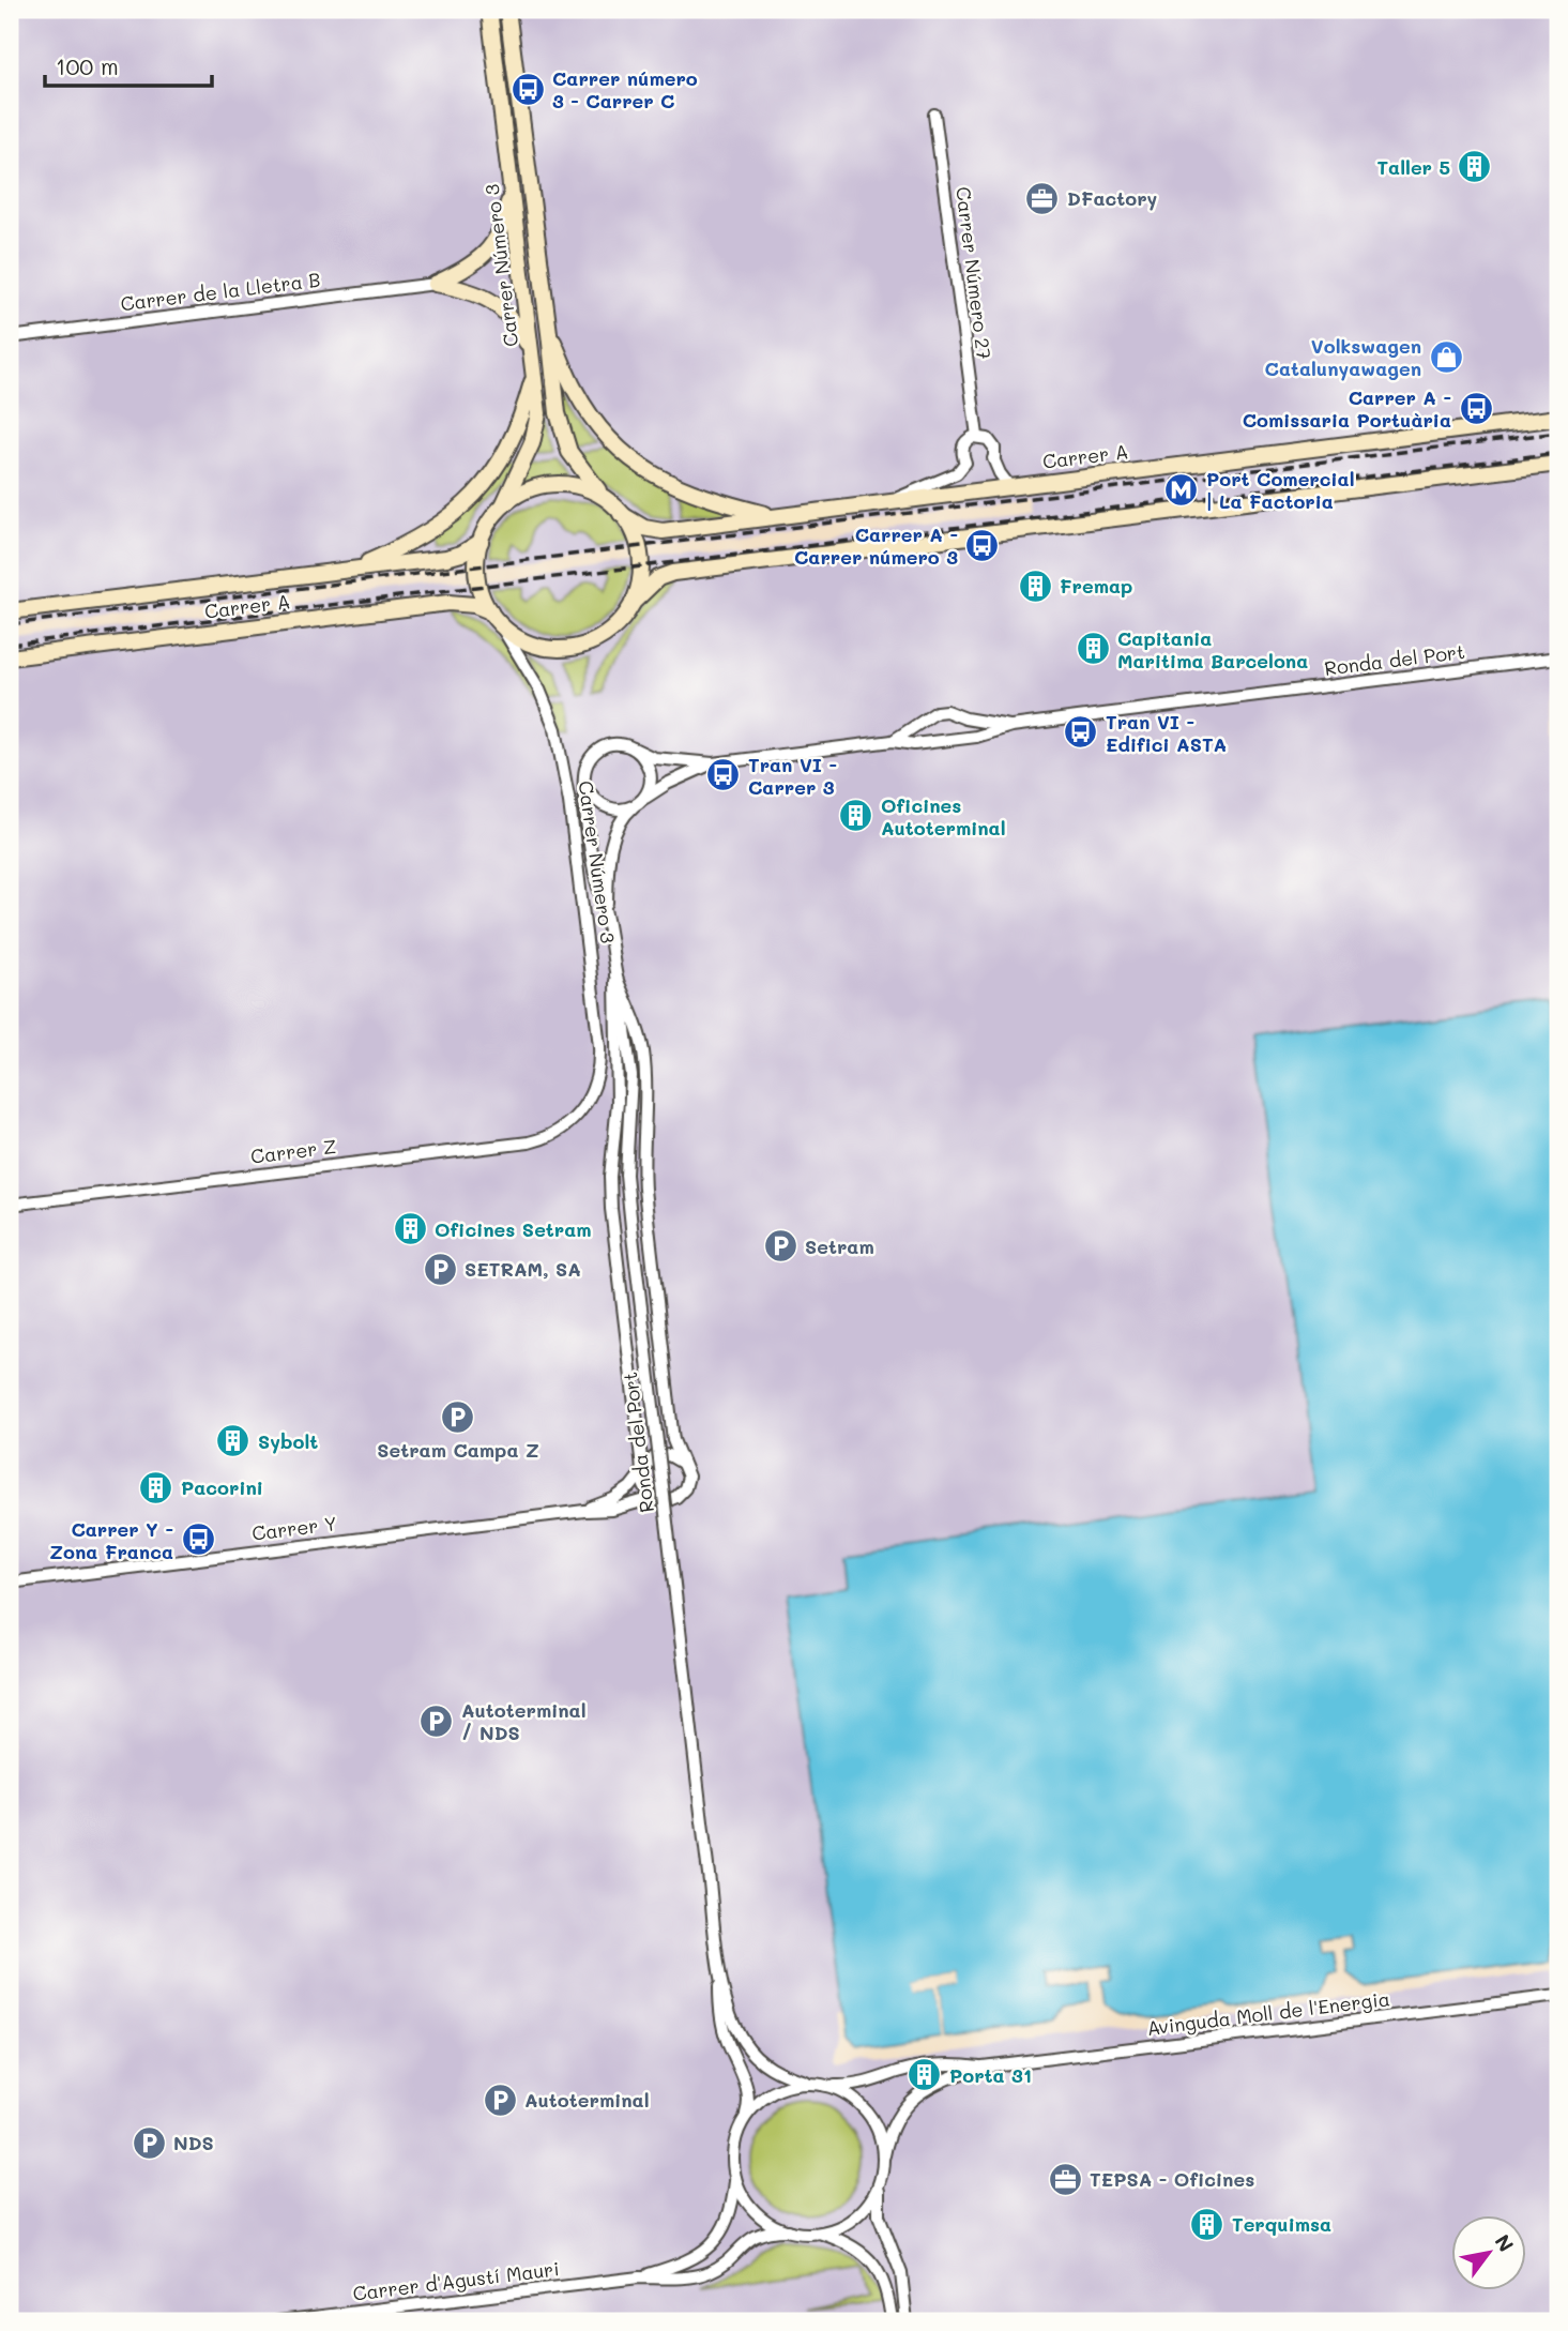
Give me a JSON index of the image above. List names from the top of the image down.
{
  "streets": {
    "main road": ["Carrer Número 3", "Carrer A"],
    "street": [
      "Carrer Número 27",
      "Carrer de la Lletra B",
      "Ronda del Port",
      "Carrer Z",
      "Carrer Y",
      "Avinguda Moll de l'Energia",
      "Carrer d'Agustí Mauri"
    ]
  },
  "crossings": [
    ["Carrer Número 3", "Carrer A"],
    ["Carrer Número 3", "Ronda del Port"],
    ["Carrer Número 3", "Carrer Z"]
  ],
  "places": {
    "bus stop": [
      "Carrer número 3 - Carrer C",
      "Carrer A - Comissaria Portuària",
      "Carrer A - Carrer número 3",
      "Tran VI - Edifici ASTA",
      "Tran VI - Carrer 3",
      "Carrer Y - Zona Franca"
    ],
    "building": [
      "Taller 5",
      "Fremap",
      "Capitania Maritima Barcelona",
      "Oficines Autoterminal",
      "Oficines Setram",
      "Sybolt",
      "Pacorini",
      "Porta 31",
      "Terquimsa"
    ],
    "office": ["DFactory", "TEPSA - Oficines"],
    "shop": ["Volkswagen Catalunyawagen"],
    "metro station": ["Port Comercial | La Factoria"],
    "parking": [
      "Setram",
      "SETRAM, SA",
      "Setram Campa Z",
      "Autoterminal / NDS",
      "Autoterminal",
      "NDS"
    ]
  },
  "scale_bar": "100 m",
  "north": "top right"
}
